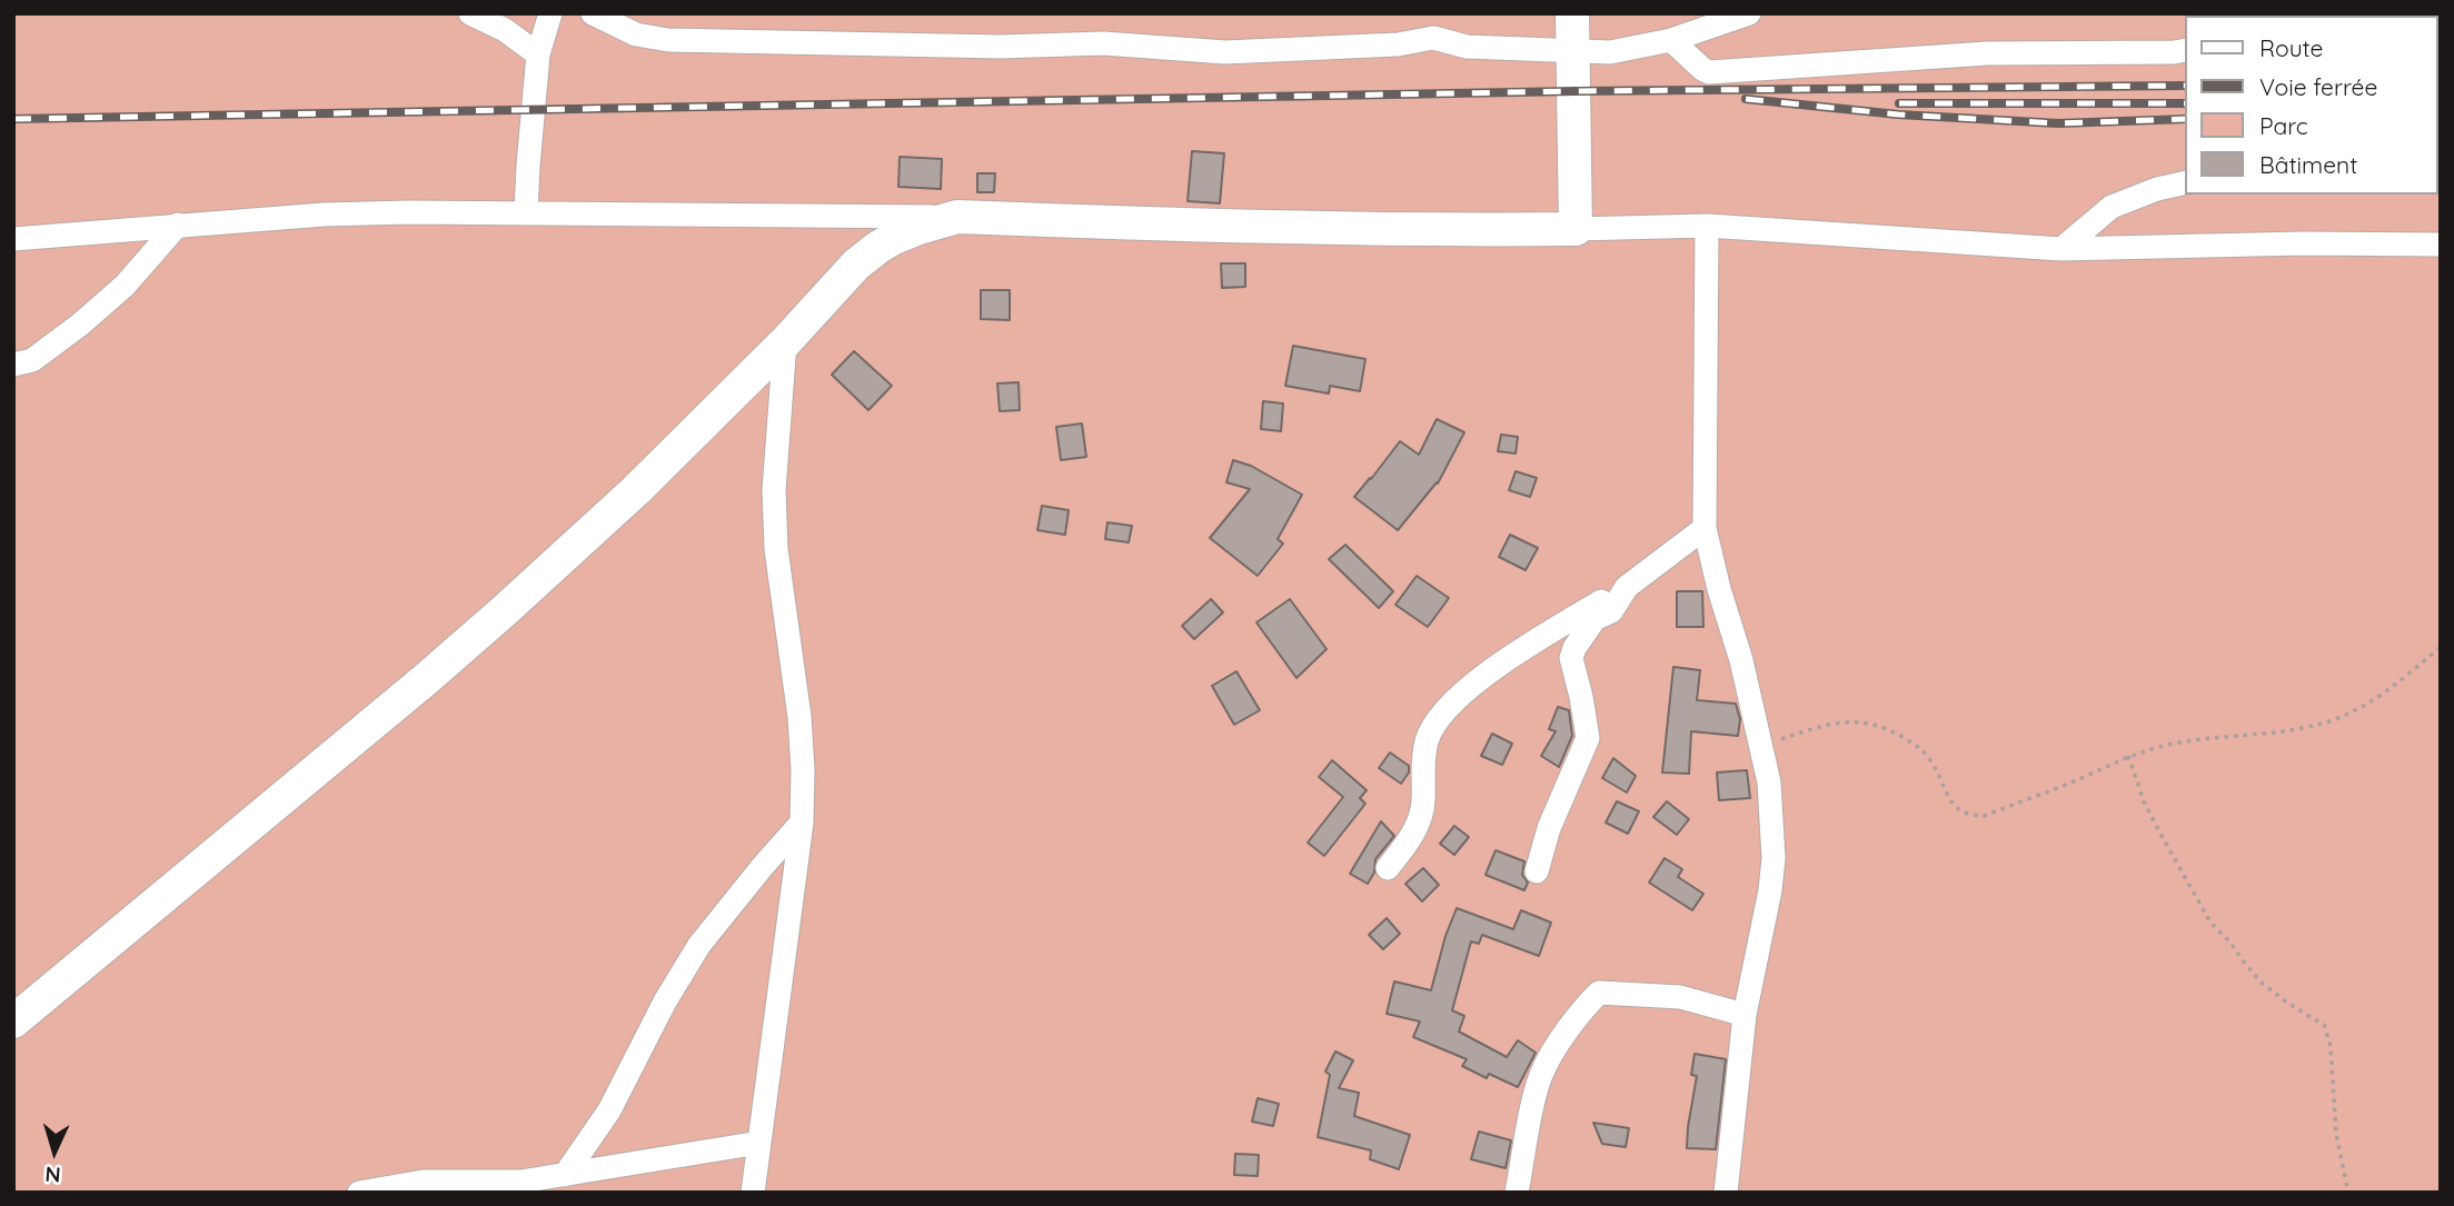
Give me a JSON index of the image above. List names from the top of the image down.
{
  "legend": [
    "Route",
    "Voie ferrée",
    "Parc",
    "Bâtiment"
  ],
  "north": "bottom"
}
